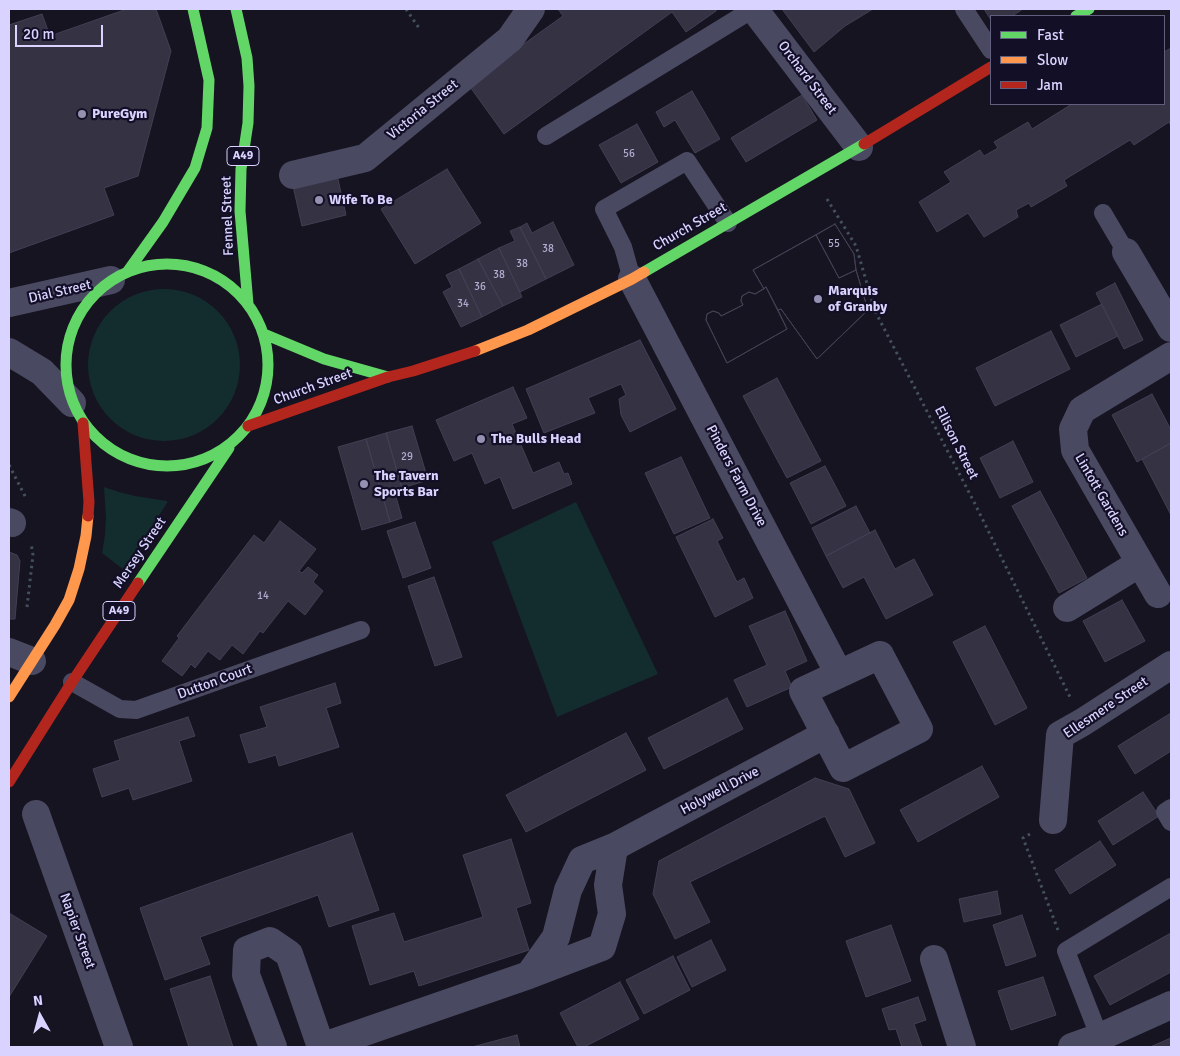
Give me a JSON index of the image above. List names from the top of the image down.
{
  "streets": {
    "main road": [
      "A49",
      "Fennel Street",
      "Church Street",
      "Mersey Street"
    ],
    "street": [
      "Orchard Street",
      "Victoria Street",
      "Dial Street",
      "Pinders Farm Drive",
      "Lintott Gardens",
      "Ellesmere Street",
      "Holywell Drive",
      "Napier Street"
    ],
    "lane": ["Dutton Court"],
    "path": ["Ellison Street"]
  },
  "crossings": [
    ["Orchard Street", "Church Street"],
    ["A49", "Fennel Street"],
    ["A49", "Church Street"],
    ["A49", "Dial Street"],
    ["A49", "Mersey Street"],
    ["Church Street", "Ellison Street"],
    ["Church Street", "Pinders Farm Drive"],
    ["Ellison Street", "Ellesmere Street"],
    ["Mersey Street", "Dutton Court"]
  ],
  "places": [
    "PureGym",
    "Wife To Be",
    "Marquis of Granby",
    "The Bulls Head",
    "The Tavern Sports Bar"
  ],
  "house_numbers": [
    "56",
    "55",
    "38",
    "38",
    "38",
    "36",
    "34",
    "29",
    "14"
  ],
  "legend": ["Fast", "Slow", "Jam"],
  "scale_bar": "20 m",
  "north": "top"
}
